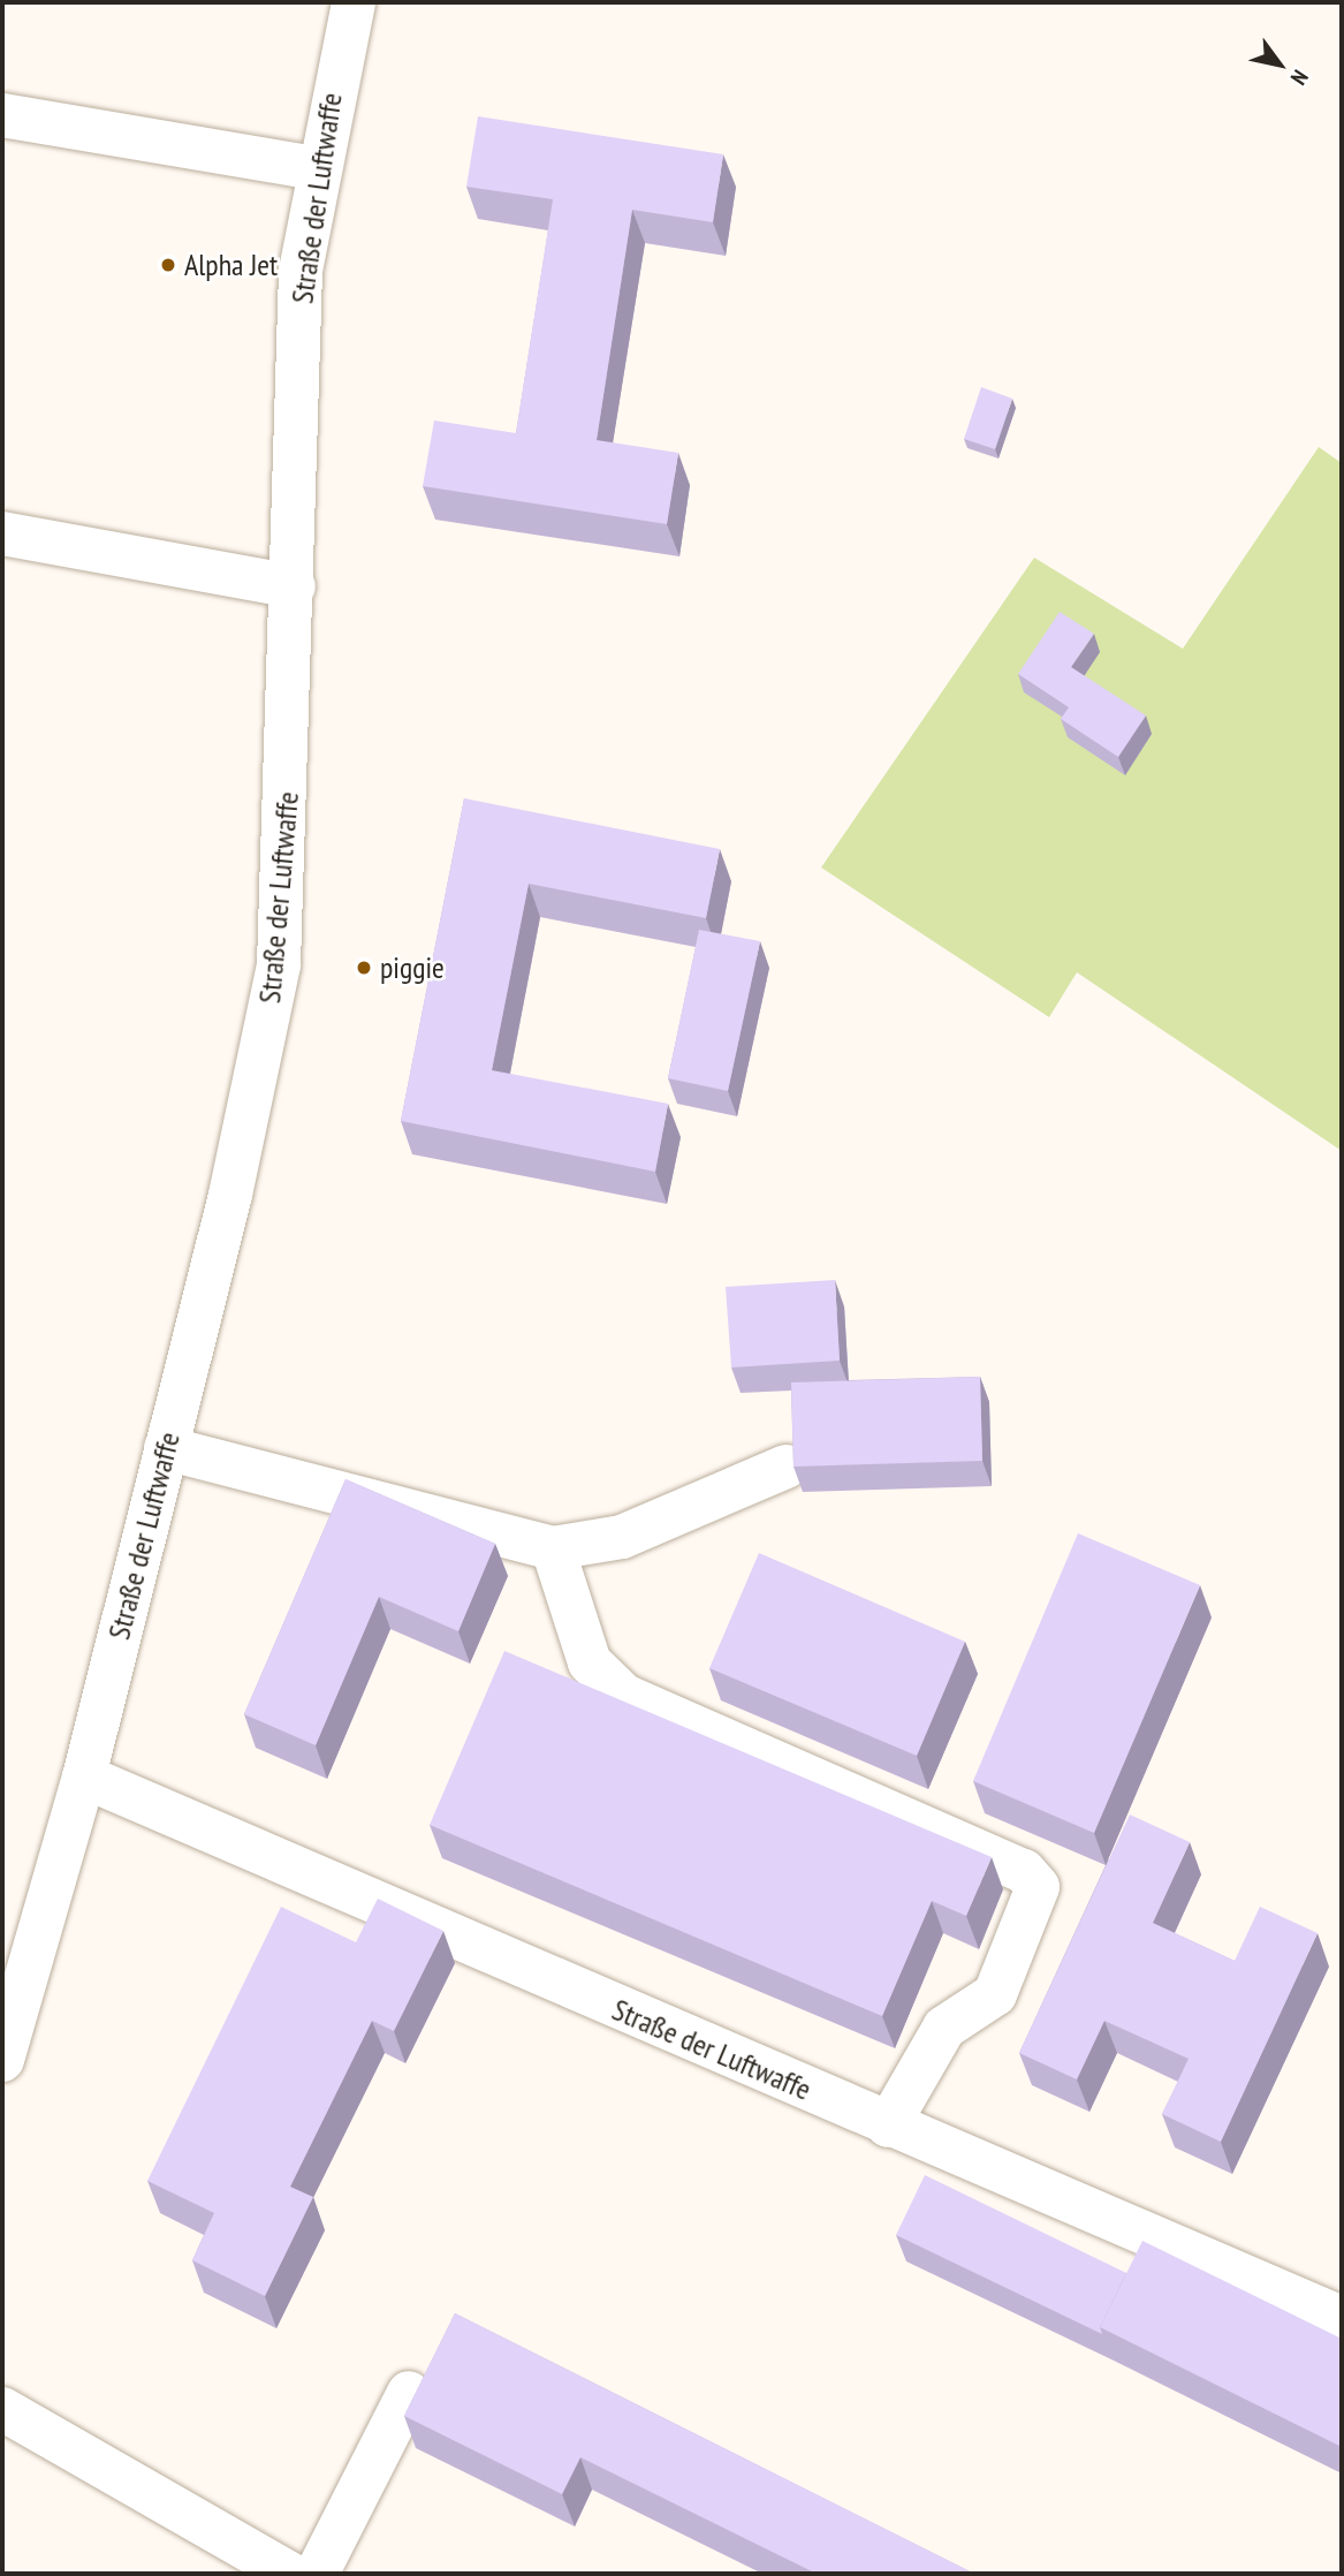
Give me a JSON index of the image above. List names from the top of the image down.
{
  "streets": {
    "street": ["Straße der Luftwaffe"]
  },
  "places": ["Alpha Jet", "piggie"],
  "north": "bottom right"
}
